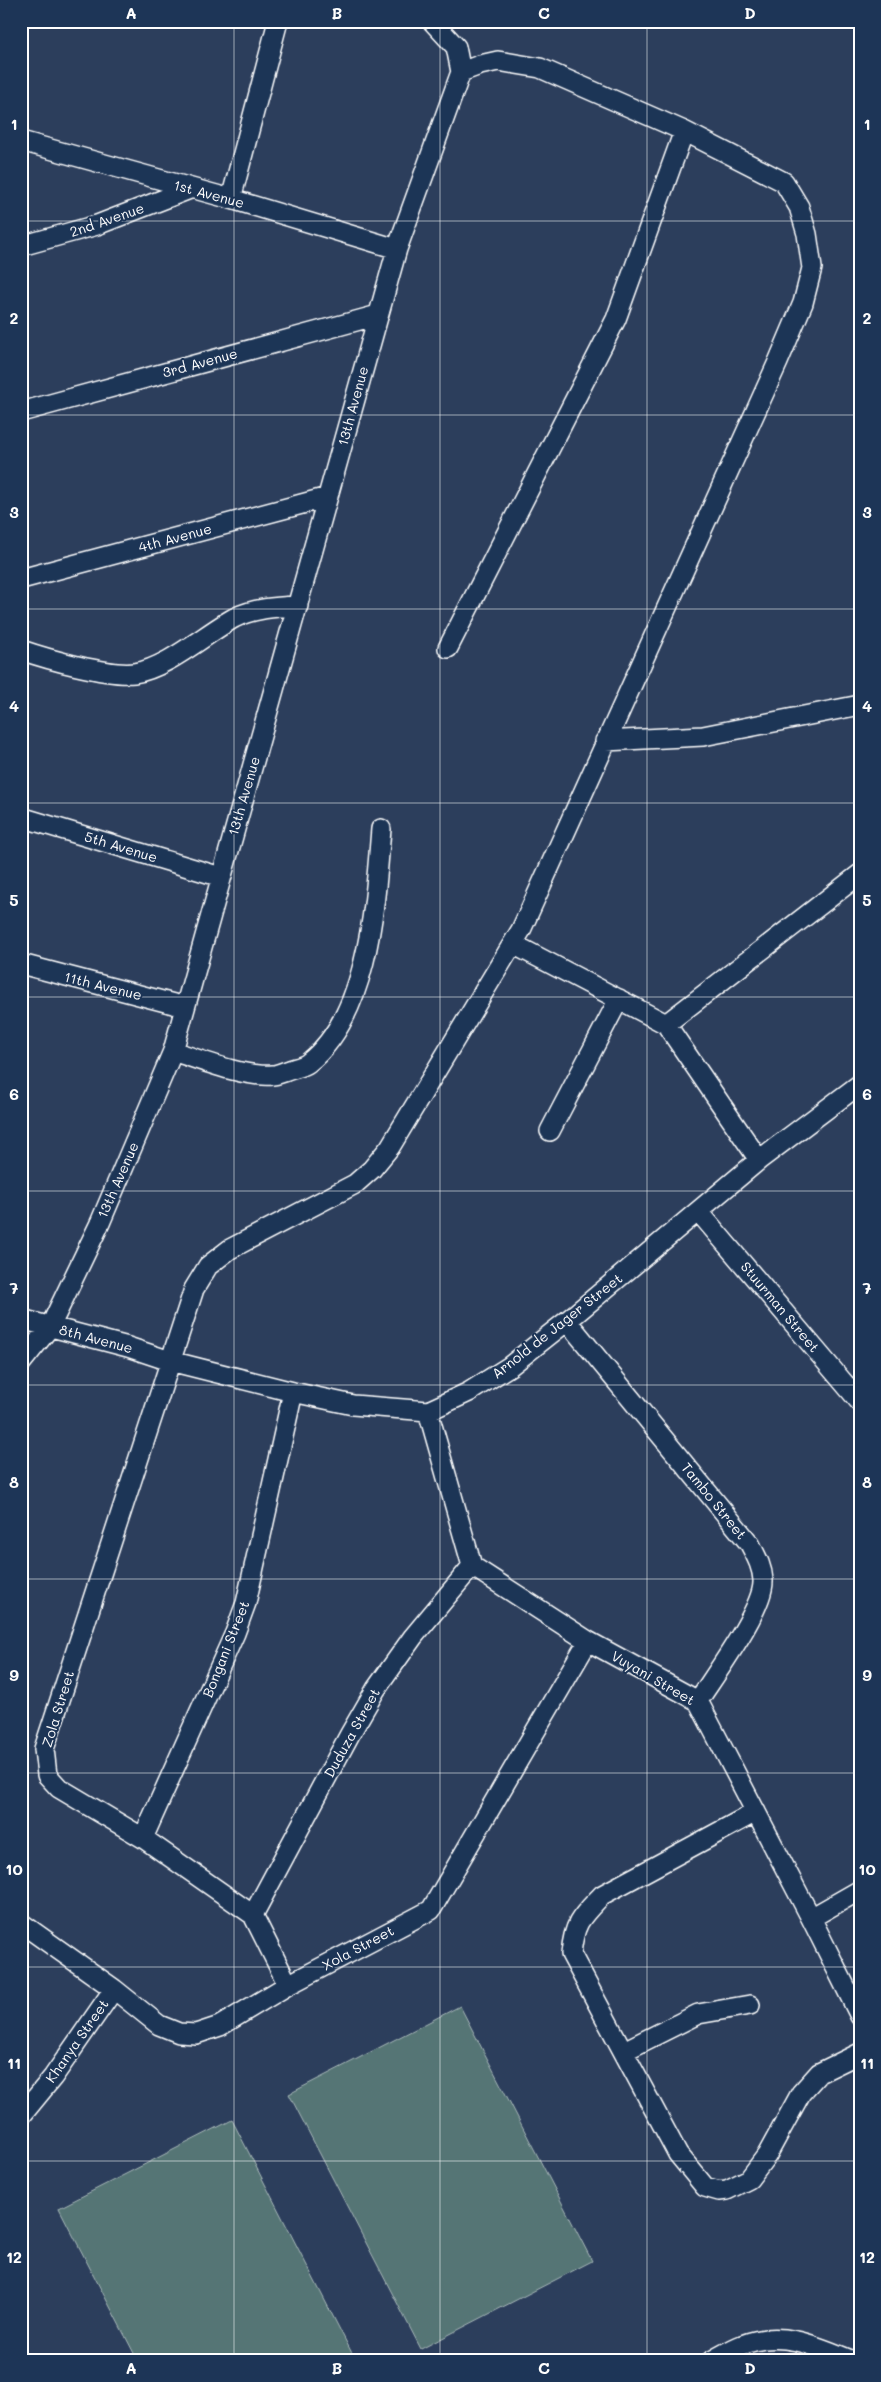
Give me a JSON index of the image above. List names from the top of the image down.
{
  "streets": {
    "street": [
      "1st Avenue",
      "2nd Avenue",
      "3rd Avenue",
      "13th Avenue",
      "4th Avenue",
      "5th Avenue",
      "11th Avenue",
      "Stuurman Street",
      "Arnold de Jager Street",
      "8th Avenue",
      "Tambo Street",
      "Bongani Street",
      "Vuyani Street",
      "Zola Street",
      "Duduza Street",
      "Xola Street",
      "Khanya Street"
    ]
  },
  "crossings": [
    ["1st Avenue", "2nd Avenue"],
    ["1st Avenue", "13th Avenue"],
    ["3rd Avenue", "13th Avenue"],
    ["13th Avenue", "4th Avenue"],
    ["13th Avenue", "5th Avenue"],
    ["13th Avenue", "11th Avenue"],
    ["13th Avenue", "8th Avenue"],
    ["13th Avenue", "Zola Street"],
    ["Stuurman Street", "Arnold de Jager Street"],
    ["Arnold de Jager Street", "Tambo Street"],
    ["8th Avenue", "Zola Street"],
    ["Tambo Street", "Vuyani Street"],
    ["Bongani Street", "Zola Street"],
    ["Vuyani Street", "Duduza Street"],
    ["Vuyani Street", "Xola Street"],
    ["Zola Street", "Duduza Street"],
    ["Zola Street", "Xola Street"],
    ["Xola Street", "Khanya Street"]
  ],
  "grid": {
    "columns": [
      "A",
      "B",
      "C",
      "D"
    ],
    "rows": [
      "1",
      "2",
      "3",
      "4",
      "5",
      "6",
      "7",
      "8",
      "9",
      "10",
      "11",
      "12"
    ]
  }
}
